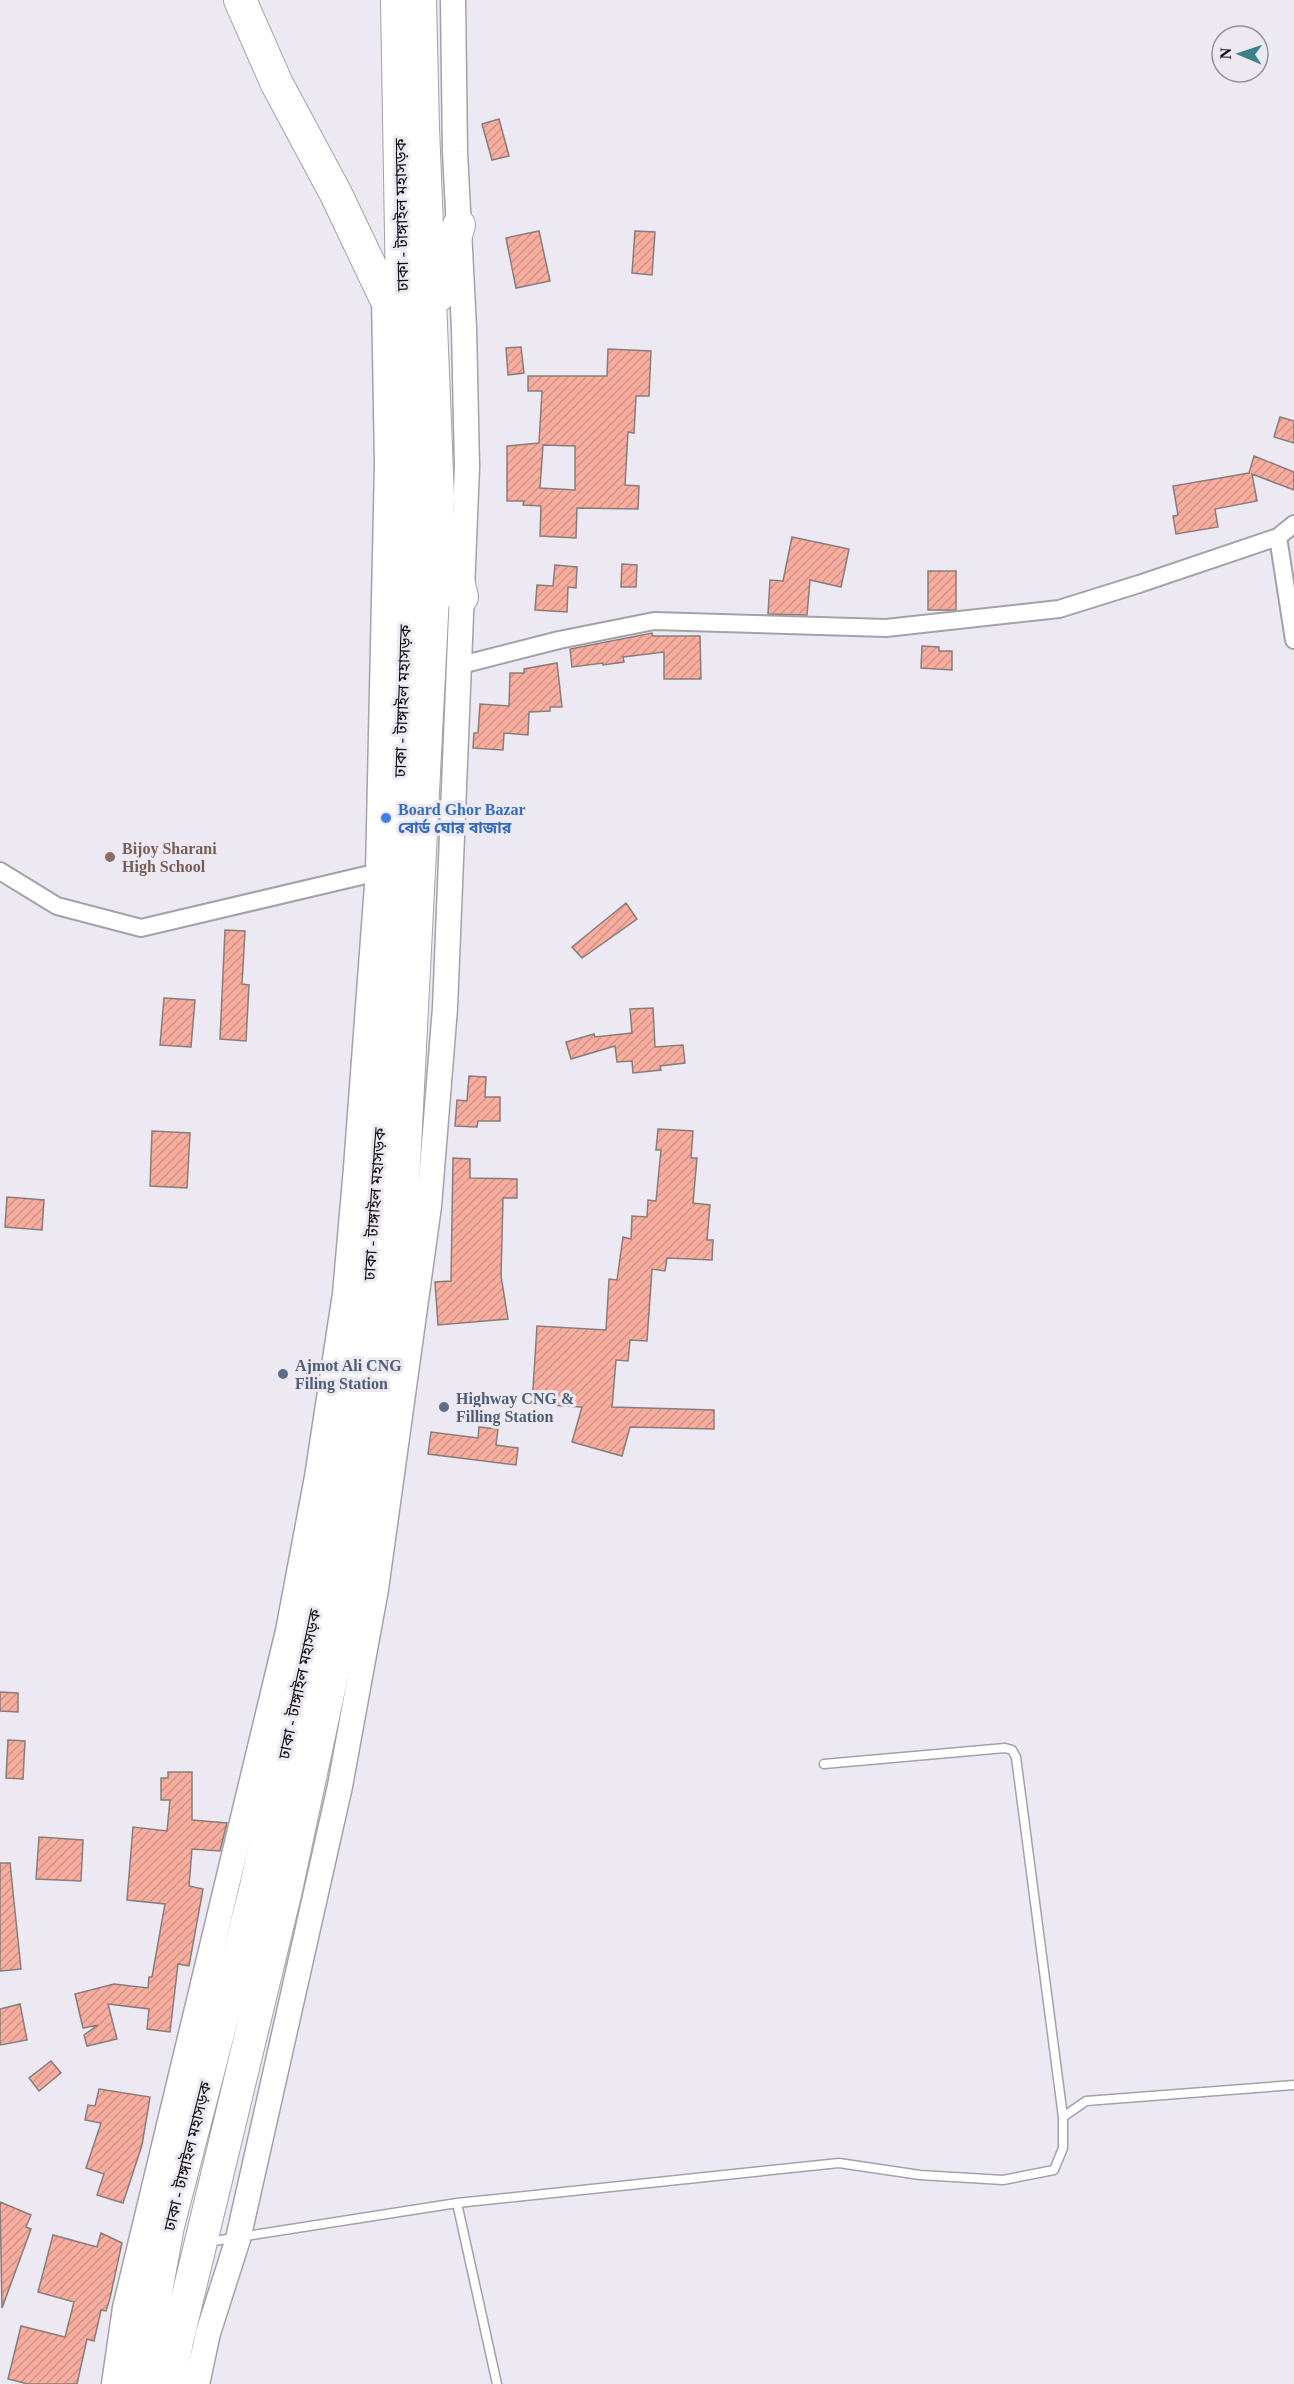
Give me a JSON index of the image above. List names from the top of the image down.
{
  "streets": {
    "highway": ["ঢাকা - টাঙ্গাইল মহাসড়ক"]
  },
  "places": [
    "Board Ghor Bazar বোর্ড ঘোর বাজার",
    "Bijoy Sharani High School",
    "Ajmot Ali CNG Filing Station",
    "Highway CNG & Filling Station"
  ],
  "north": "left"
}
